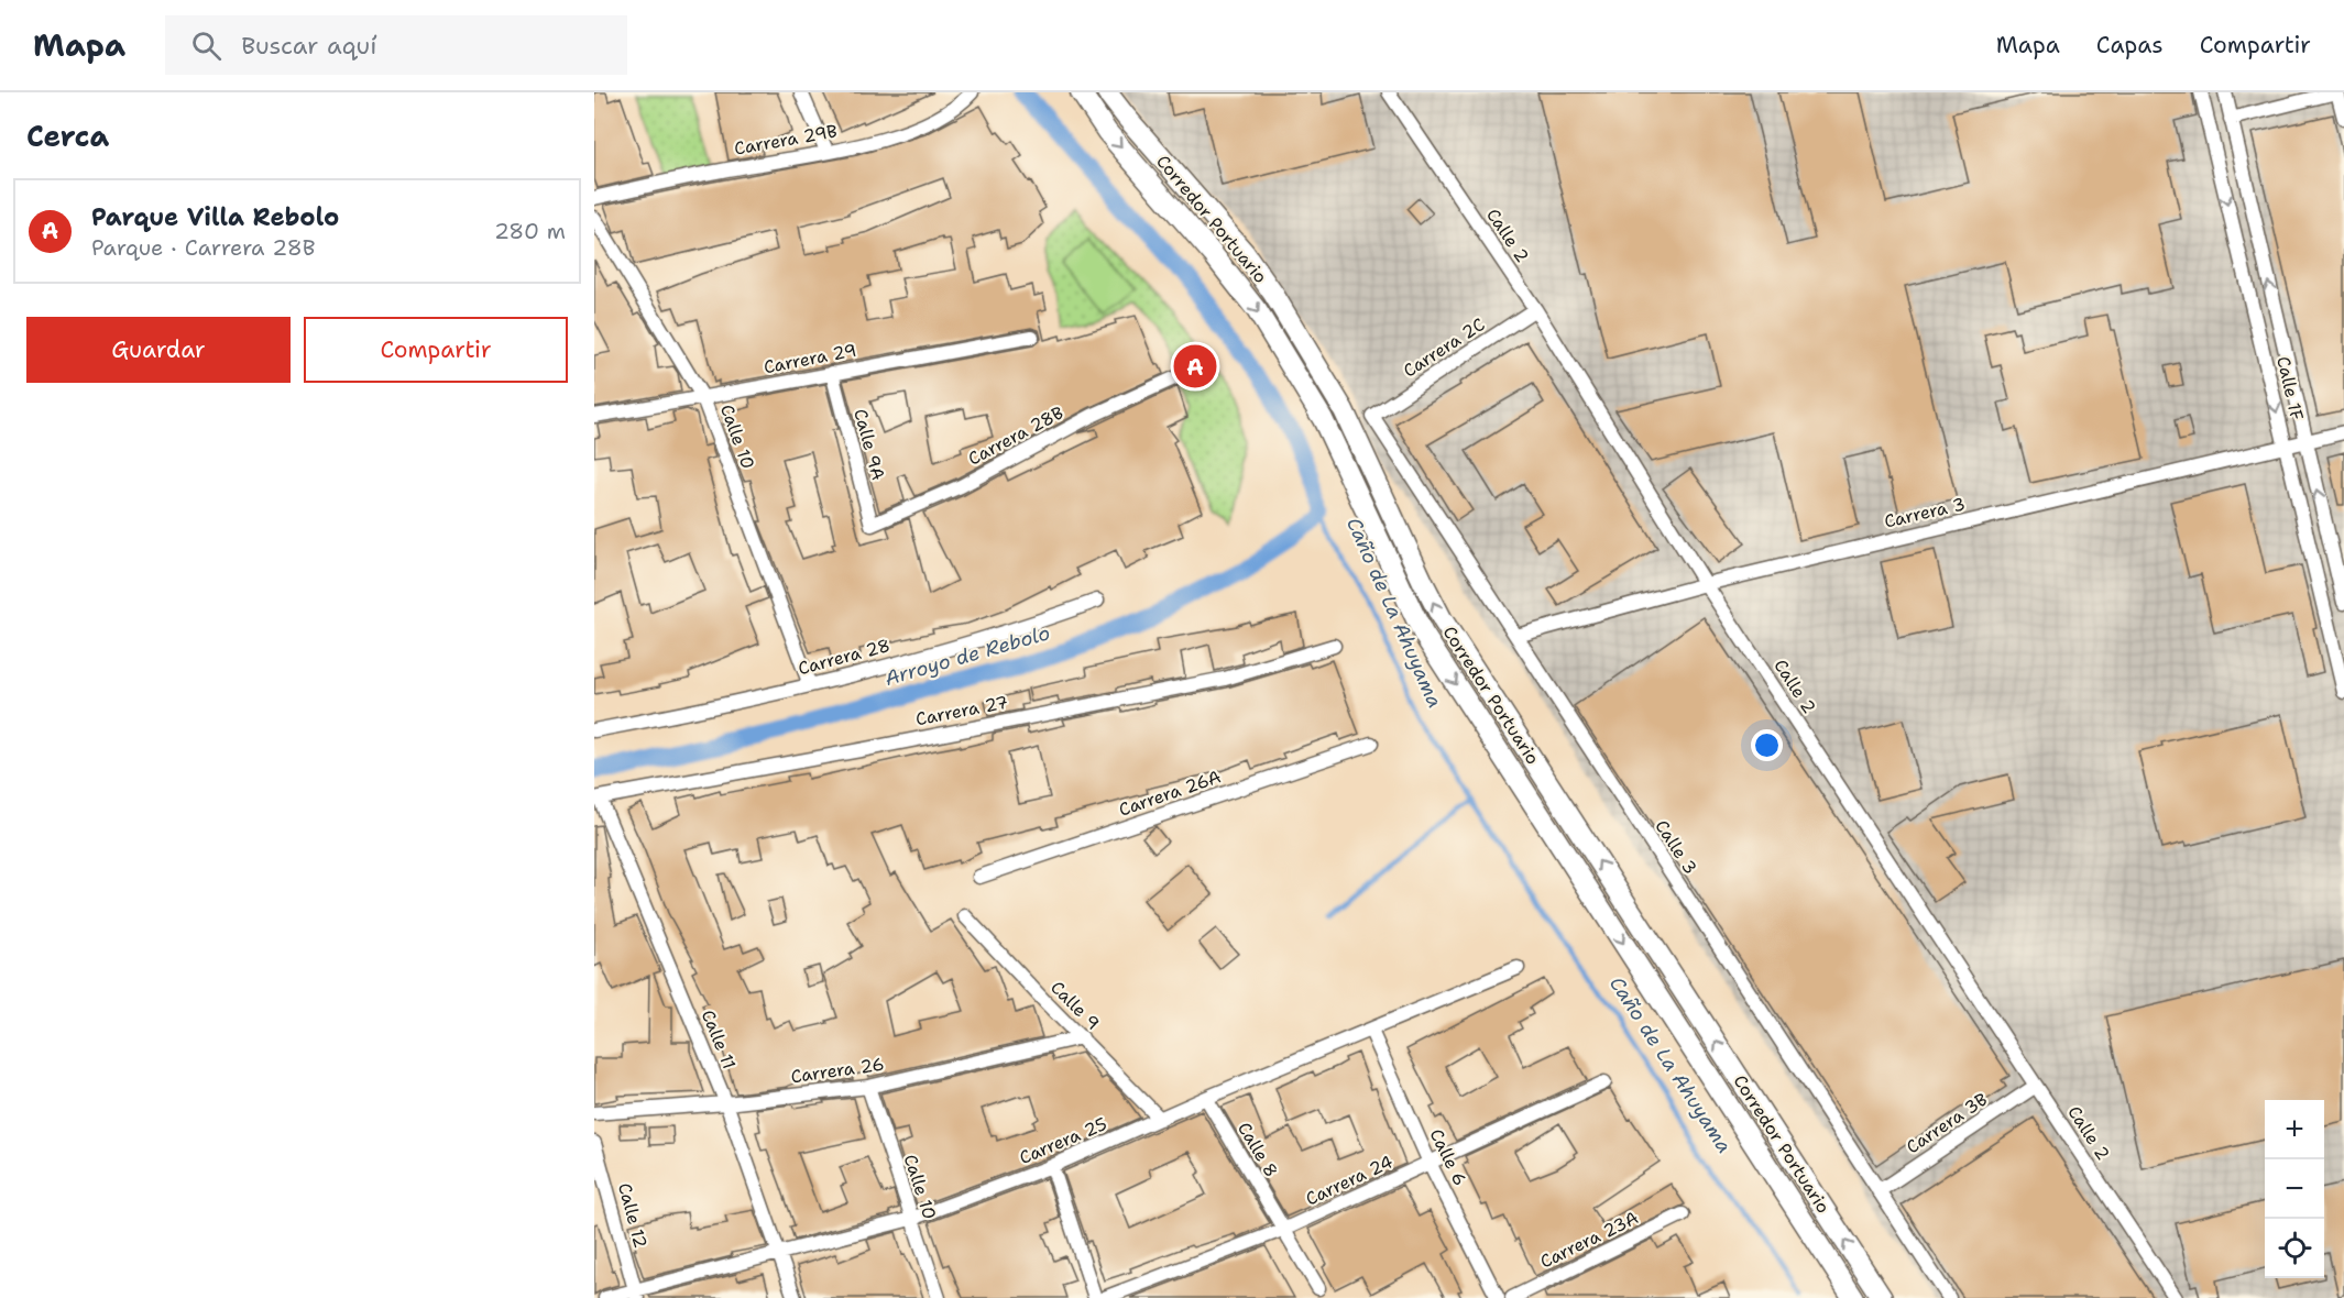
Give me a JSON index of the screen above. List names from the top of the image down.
{
  "streets": {
    "main road": ["Corredor Portuario"],
    "street": [
      "Carrera 29B",
      "Calle 2",
      "Carrera 2C",
      "Carrera 29",
      "Calle 1F",
      "Carrera 28B",
      "Calle 10",
      "Calle 9A",
      "Carrera 3",
      "Carrera 28",
      "Carrera 27",
      "Carrera 26A",
      "Calle 3",
      "Calle 9",
      "Calle 11",
      "Carrera 26",
      "Carrera 3B",
      "Carrera 25",
      "Calle 8",
      "Calle 6",
      "Carrera 24",
      "Calle 12",
      "Carrera 23A"
    ]
  },
  "crossings": [
    ["Calle 2", "Carrera 2C"],
    ["Calle 2", "Carrera 3"],
    ["Calle 2", "Carrera 3B"],
    ["Carrera 2C", "Calle 3"],
    ["Carrera 29", "Calle 10"],
    ["Carrera 29", "Calle 9A"],
    ["Calle 1F", "Carrera 3"],
    ["Carrera 28B", "Calle 9A"],
    ["Calle 10", "Carrera 28"],
    ["Calle 10", "Carrera 26"],
    ["Calle 10", "Carrera 25"],
    ["Carrera 3", "Calle 3"],
    ["Carrera 27", "Calle 11"],
    ["Calle 3", "Carrera 3B"],
    ["Calle 9", "Carrera 26"],
    ["Calle 9", "Carrera 25"],
    ["Calle 11", "Carrera 26"],
    ["Calle 11", "Carrera 25"],
    ["Carrera 25", "Calle 8"],
    ["Carrera 25", "Calle 6"],
    ["Carrera 25", "Calle 12"],
    ["Calle 8", "Carrera 24"],
    ["Calle 6", "Carrera 24"]
  ],
  "water": ["Caño de La Ahuyama", "Arroyo de Rebolo"],
  "page": {
    "header": "Mapa",
    "search": "Buscar aquí",
    "nav": ["Mapa", "Capas", "Compartir"],
    "heading": "Cerca",
    "list": [
      {
        "mark": "A",
        "name": "Parque Villa Rebolo",
        "note": "Parque · Carrera 28B",
        "value": "280 m"
      }
    ],
    "buttons": ["Guardar", "Compartir"],
    "pins": "A",
    "map_buttons": ["+", "−"]
  }
}
